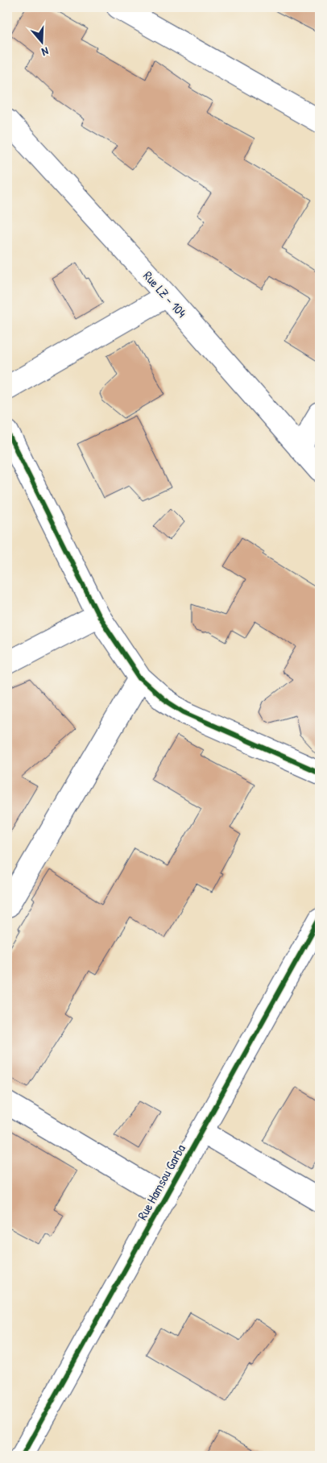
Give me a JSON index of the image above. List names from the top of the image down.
{
  "streets": {
    "street": ["Rue LZ - 104", "Rue Hamsou Garba"]
  },
  "north": "bottom"
}
